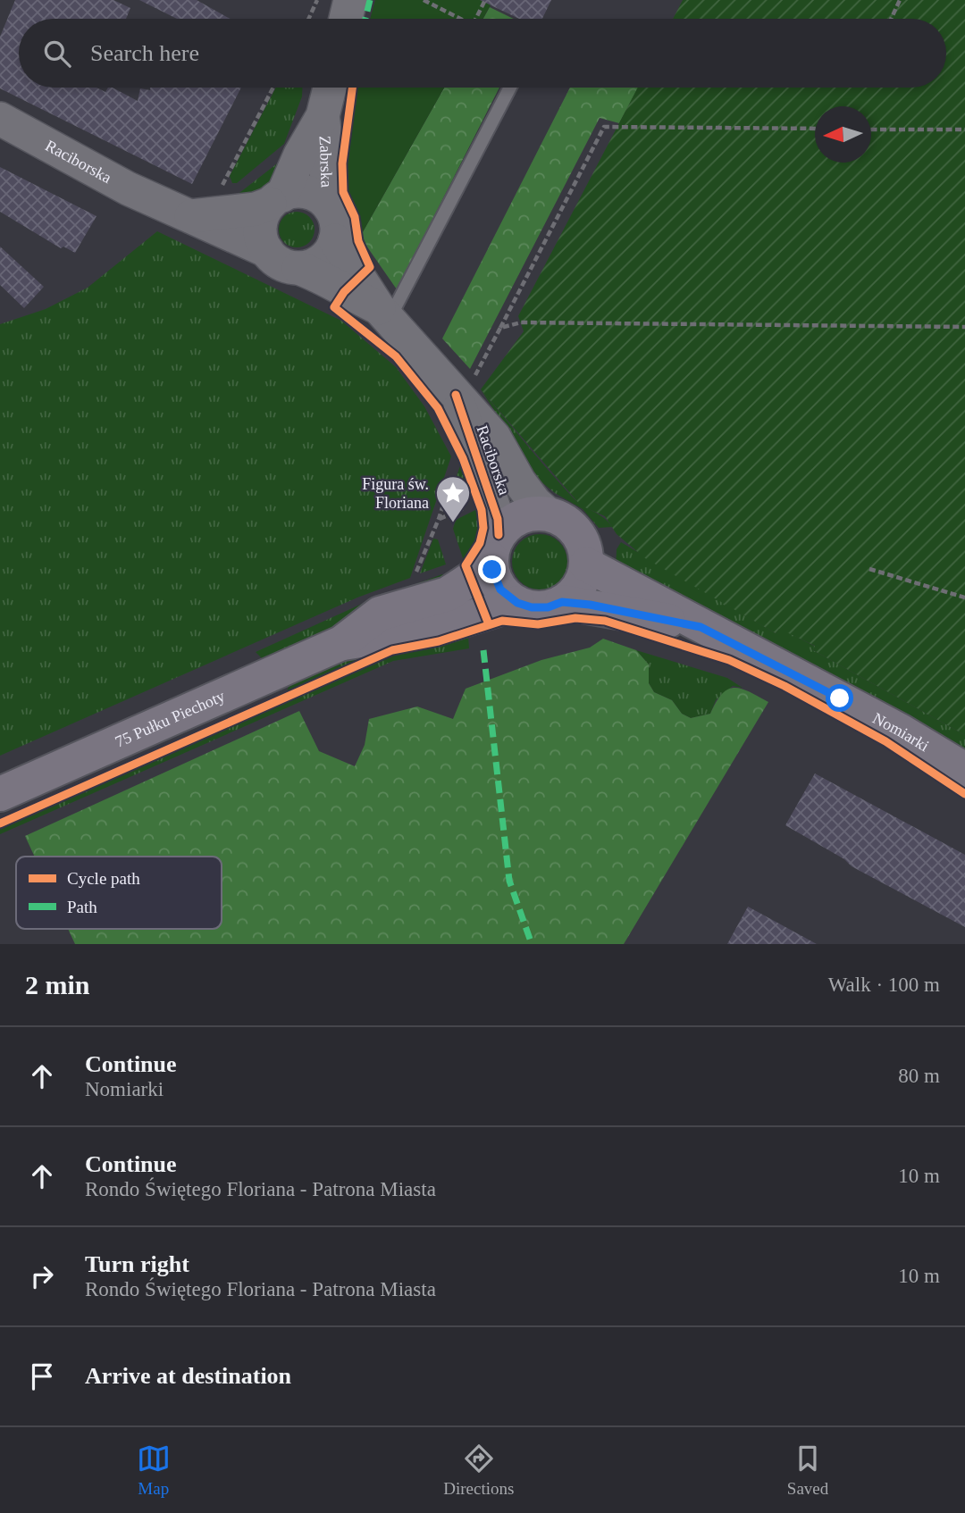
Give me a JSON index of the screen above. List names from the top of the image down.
{
  "streets": {
    "main road": ["75 Pułku Piechoty", "Nomiarki"],
    "street": ["Raciborska", "Zabrska"]
  },
  "crossings": [
    ["Raciborska", "Zabrska"],
    ["Raciborska", "75 Pułku Piechoty"],
    ["Raciborska", "Nomiarki"],
    ["75 Pułku Piechoty", "Nomiarki"]
  ],
  "places": {
    "place": ["Figura św. Floriana"]
  },
  "legend": ["Cycle path", "Path"],
  "north": "left",
  "page": {
    "search": "Search here",
    "heading": ["2 min", "Walk · 100 m"],
    "list": [
      ["Continue", "Nomiarki", "80 m"],
      ["Continue", "Rondo Świętego Floriana - Patrona Miasta", "10 m"],
      ["Turn right", "Rondo Świętego Floriana - Patrona Miasta", "10 m"],
      "Arrive at destination"
    ],
    "nav": ["Map", "Directions", "Saved"]
  }
}
